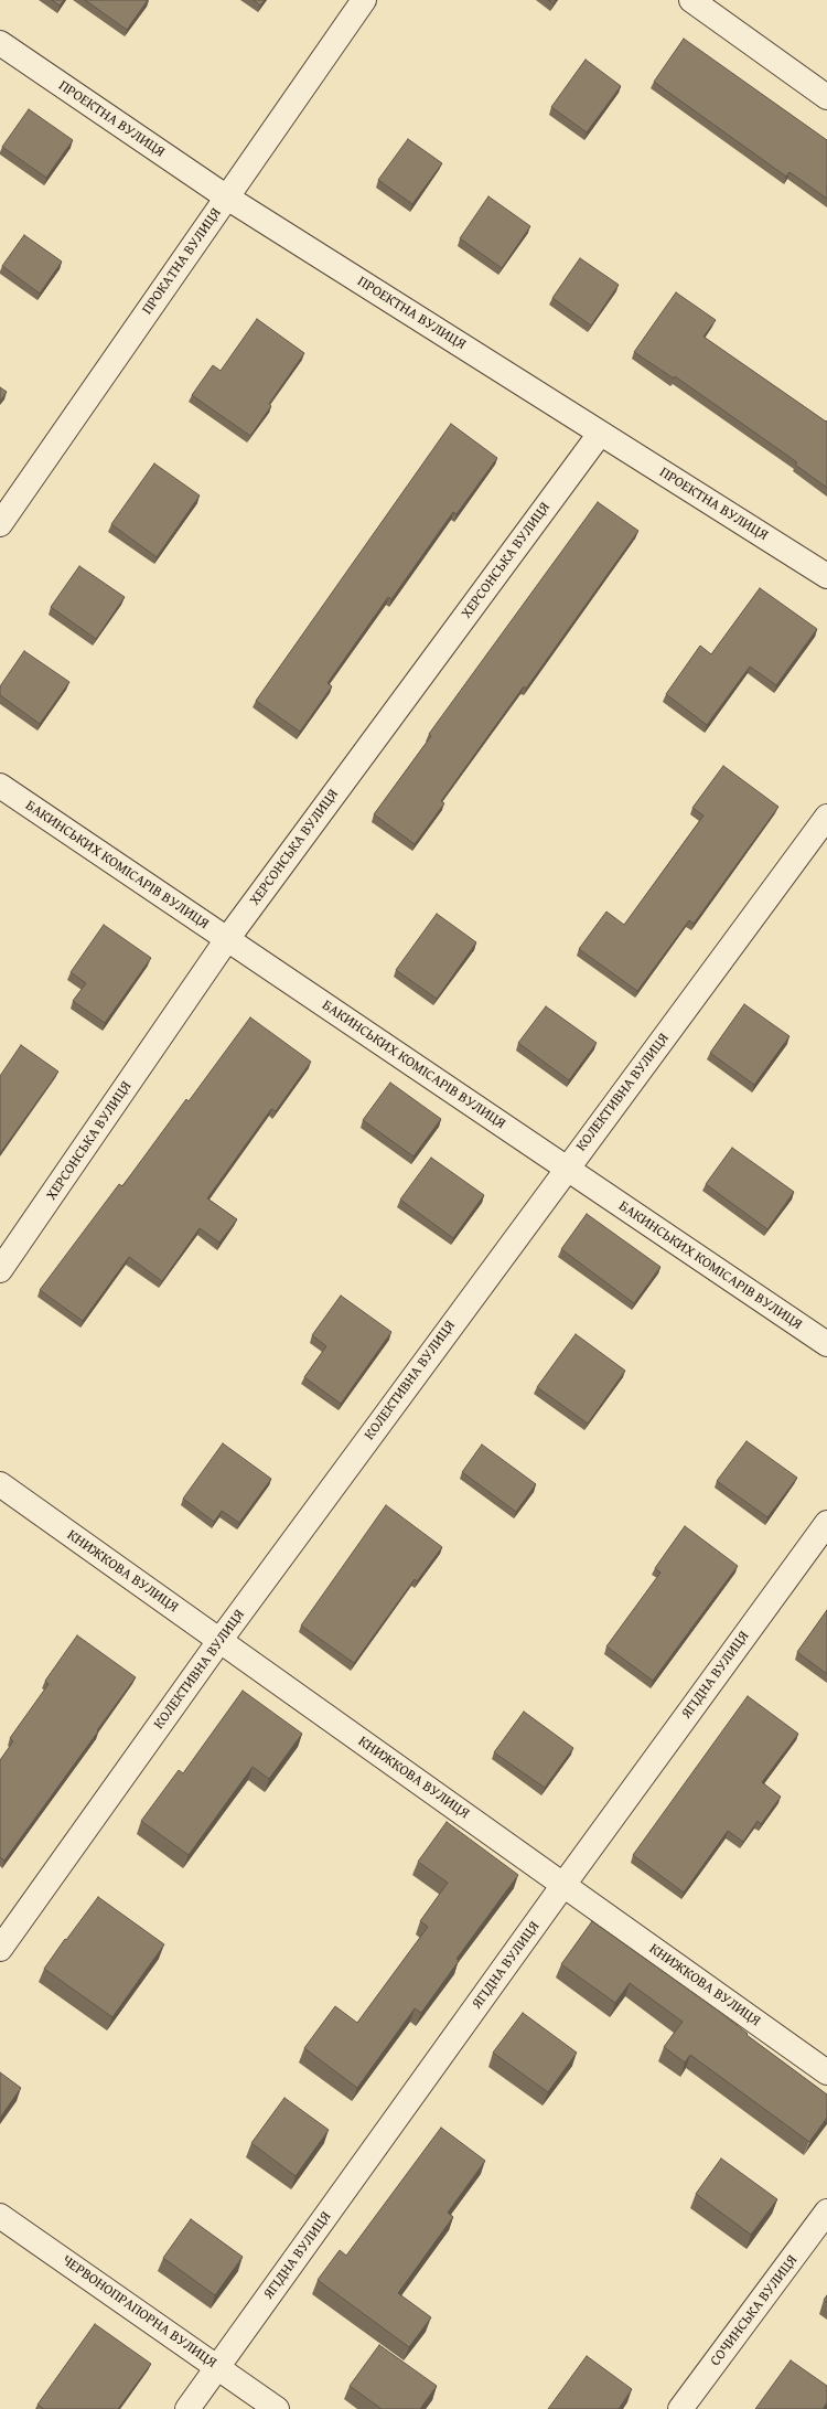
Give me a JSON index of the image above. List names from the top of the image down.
{
  "streets": {
    "street": [
      "ПРОЕКТНА ВУЛИЦЯ",
      "ПРОКАТНА ВУЛИЦЯ",
      "ХЕРСОНСЬКА ВУЛИЦЯ",
      "БАКИНСЬКИХ КОМІСАРІВ ВУЛИЦЯ",
      "КОЛЕКТИВНА ВУЛИЦЯ",
      "КНИЖКОВА ВУЛИЦЯ",
      "ЯГІДНА ВУЛИЦЯ",
      "СОЧИНСЬКА ВУЛИЦЯ",
      "ЧЕРВОНОПРАПОРНА ВУЛИЦЯ"
    ]
  },
  "crossings": [
    ["ПРОЕКТНА ВУЛИЦЯ", "ПРОКАТНА ВУЛИЦЯ"],
    ["ПРОЕКТНА ВУЛИЦЯ", "ХЕРСОНСЬКА ВУЛИЦЯ"],
    ["ХЕРСОНСЬКА ВУЛИЦЯ", "БАКИНСЬКИХ КОМІСАРІВ ВУЛИЦЯ"],
    ["БАКИНСЬКИХ КОМІСАРІВ ВУЛИЦЯ", "КОЛЕКТИВНА ВУЛИЦЯ"],
    ["КОЛЕКТИВНА ВУЛИЦЯ", "КНИЖКОВА ВУЛИЦЯ"],
    ["КНИЖКОВА ВУЛИЦЯ", "ЯГІДНА ВУЛИЦЯ"],
    ["ЯГІДНА ВУЛИЦЯ", "ЧЕРВОНОПРАПОРНА ВУЛИЦЯ"]
  ]
}
